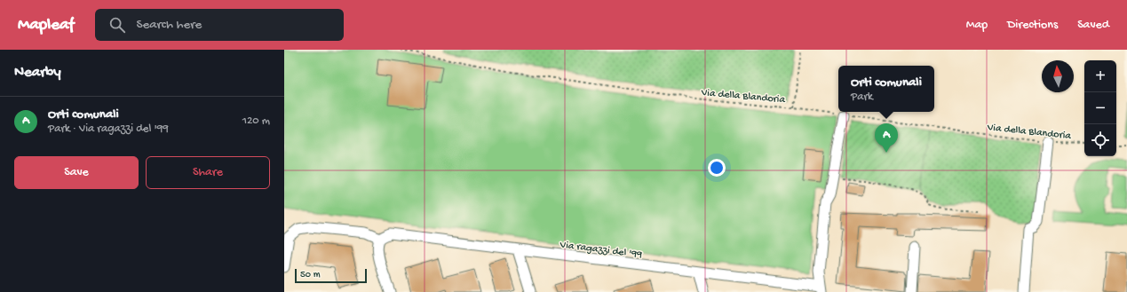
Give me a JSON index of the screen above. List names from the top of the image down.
{
  "streets": {
    "street": ["Via ragazzi del '99"],
    "path": ["Via della Blandoria"]
  },
  "crossings": [
    ["Via della Blandoria", "Via ragazzi del '99"]
  ],
  "scale_bar": "50 m",
  "north": "top",
  "page": {
    "header": "Mapleaf",
    "search": "Search here",
    "nav": ["Map", "Directions", "Saved"],
    "heading": "Nearby",
    "map_buttons": ["+", "−"],
    "popup": ["Orti comunali", "Park"],
    "list": [
      {
        "mark": "A",
        "name": "Orti comunali",
        "note": "Park · Via ragazzi del '99",
        "value": "120 m"
      }
    ],
    "pins": "A",
    "buttons": ["Save", "Share"],
    "scale": "50 m"
  }
}
